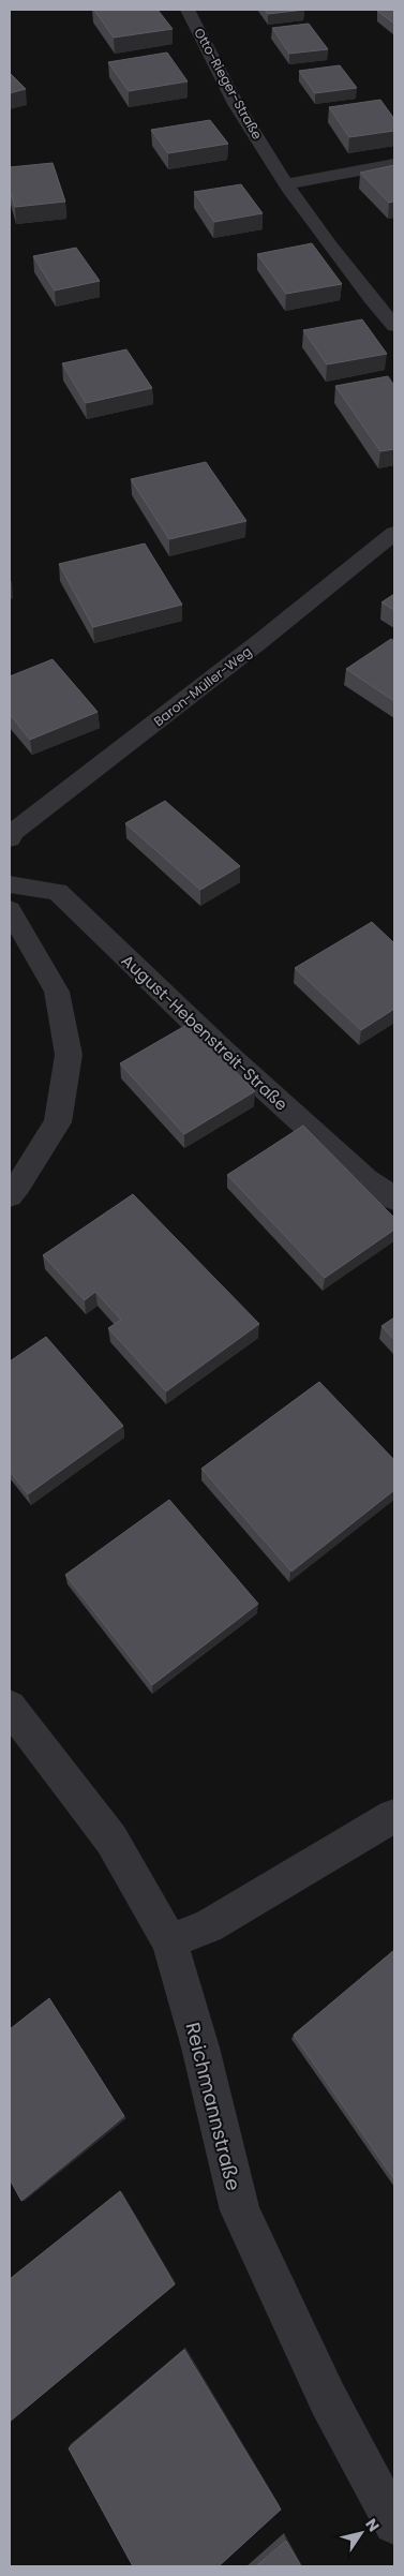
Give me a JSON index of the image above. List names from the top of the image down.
{
  "streets": {
    "street": [
      "Otto-Rieger-Straße",
      "Baron-Müller-Weg",
      "August-Hebenstreit-Straße",
      "Reichmannstraße"
    ]
  },
  "north": "top right"
}
